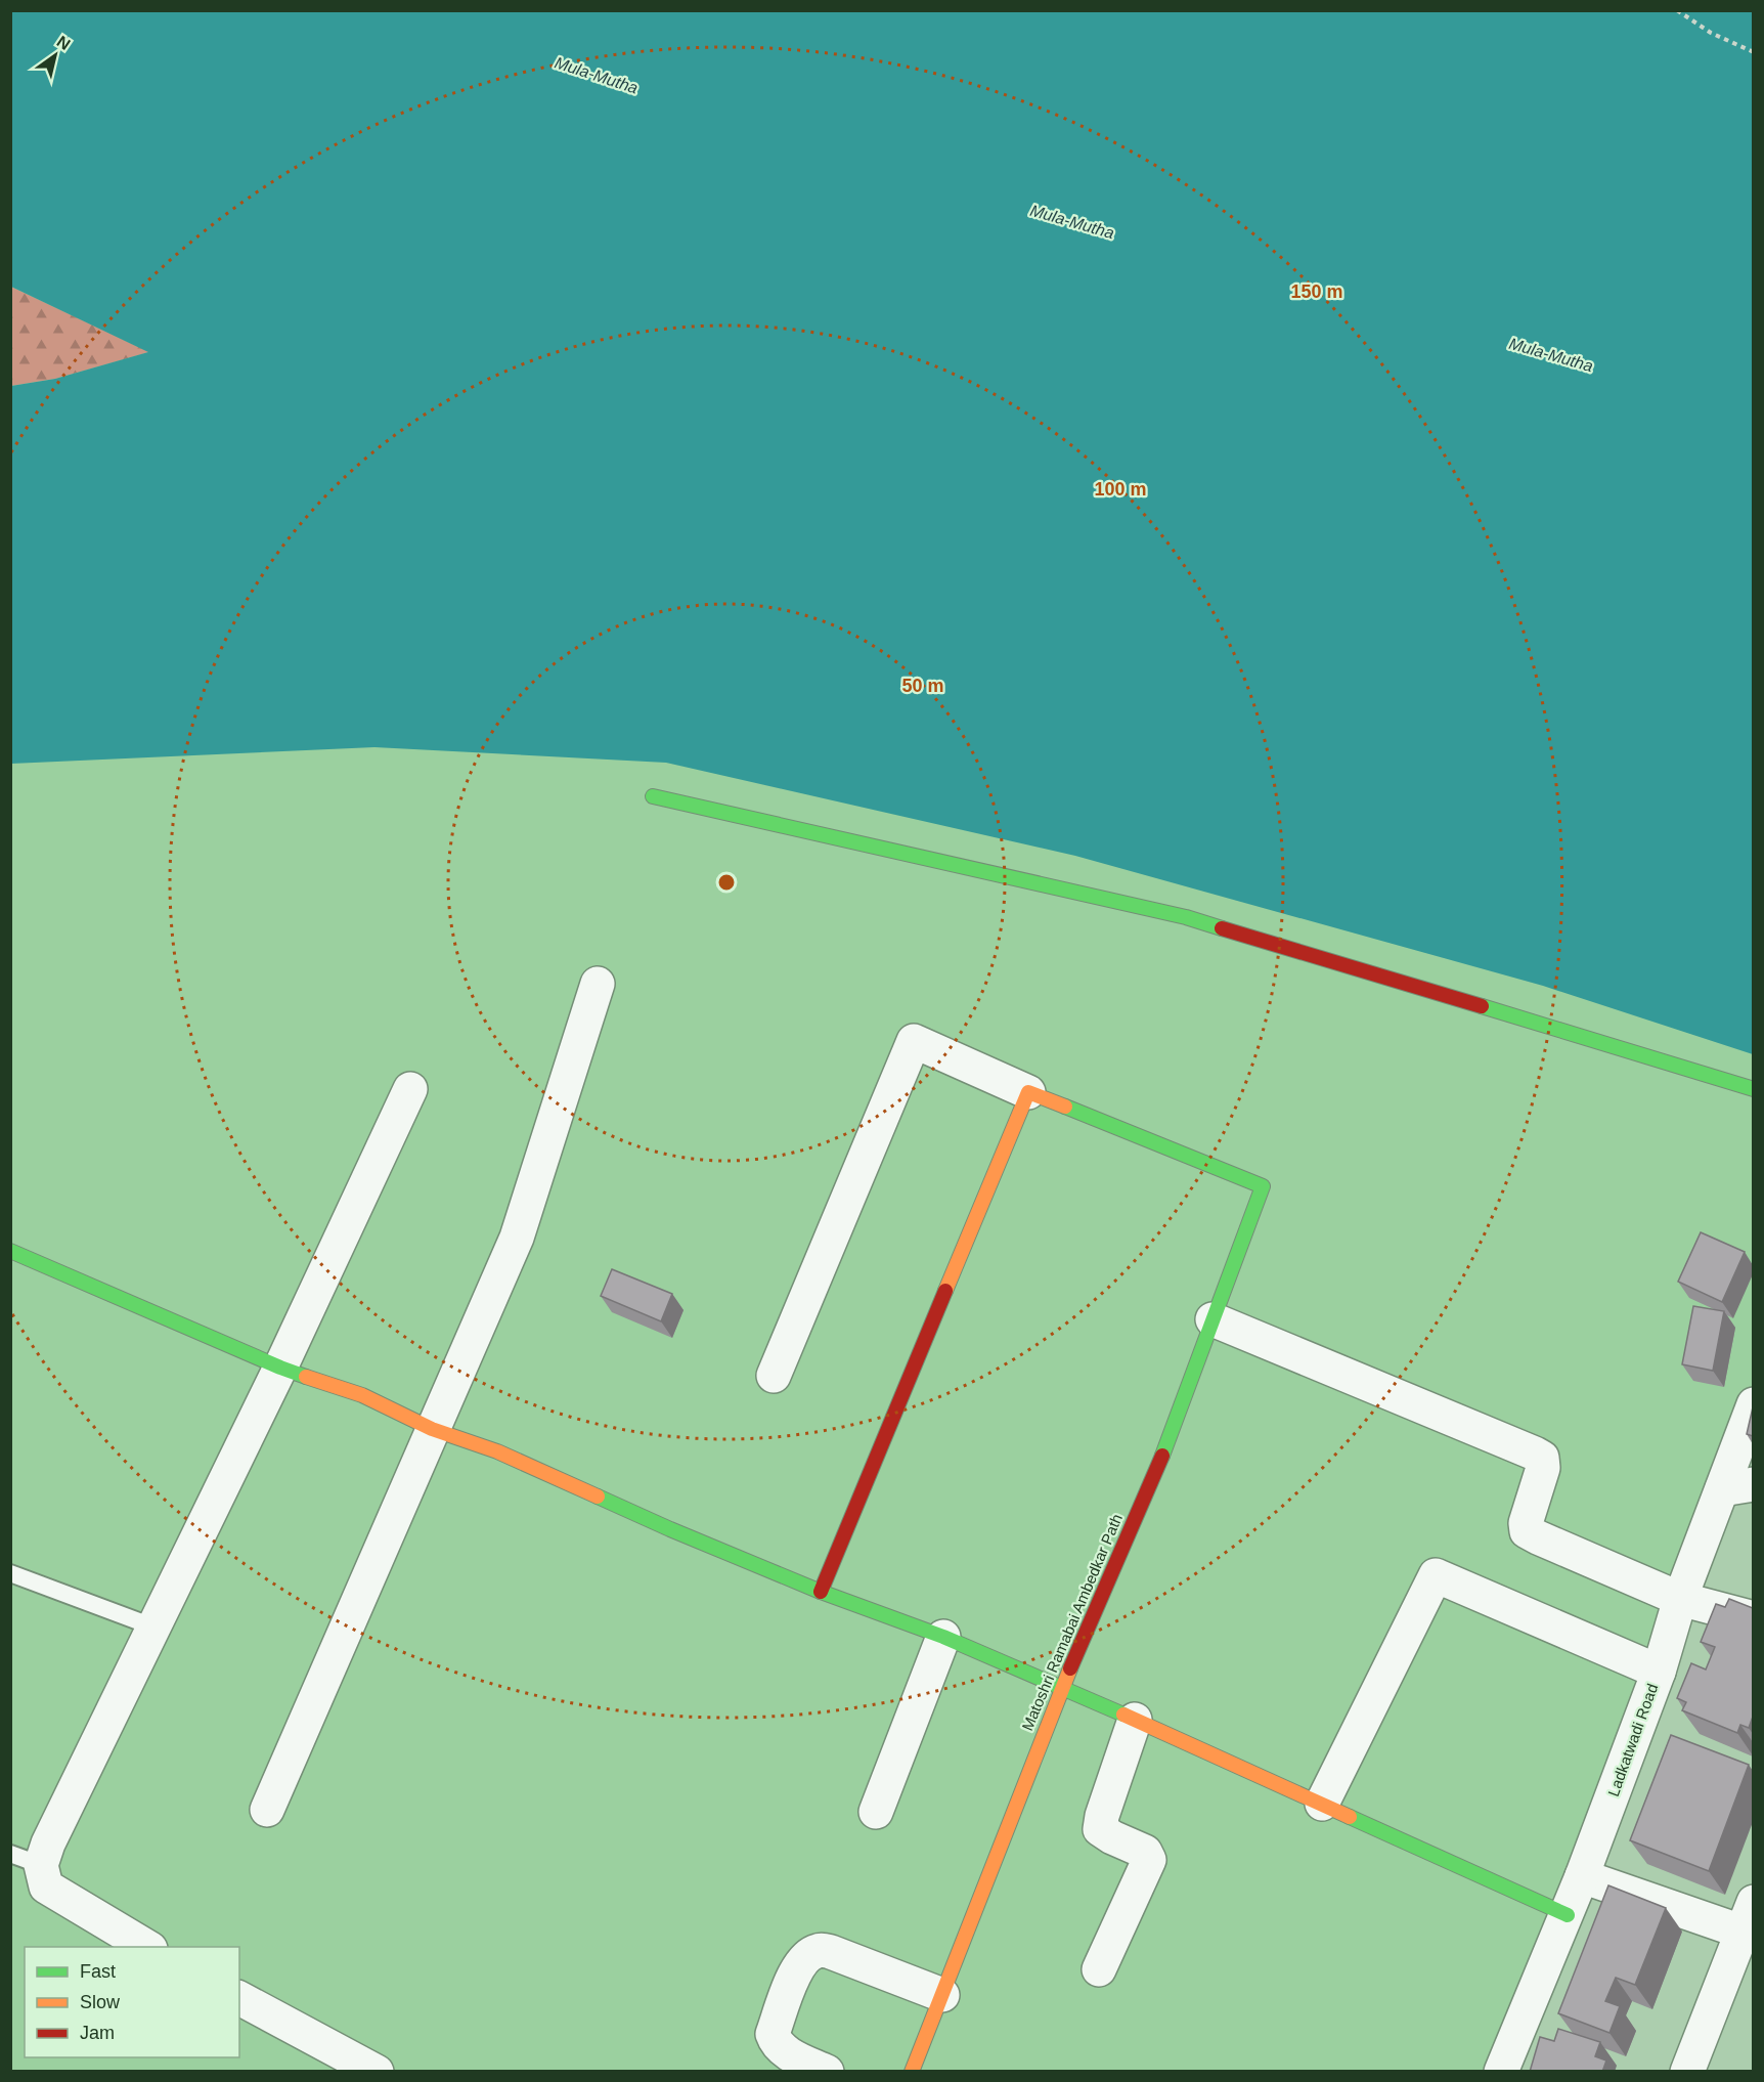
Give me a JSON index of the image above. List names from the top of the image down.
{
  "streets": {
    "street": ["Matoshri Ramabai Ambedkar Path", "Ladkatwadi Road"]
  },
  "water": ["Mula-Mutha"],
  "legend": ["Fast", "Slow", "Jam"],
  "north": "top right",
  "rings": ["150 m", "100 m", "50 m"]
}
